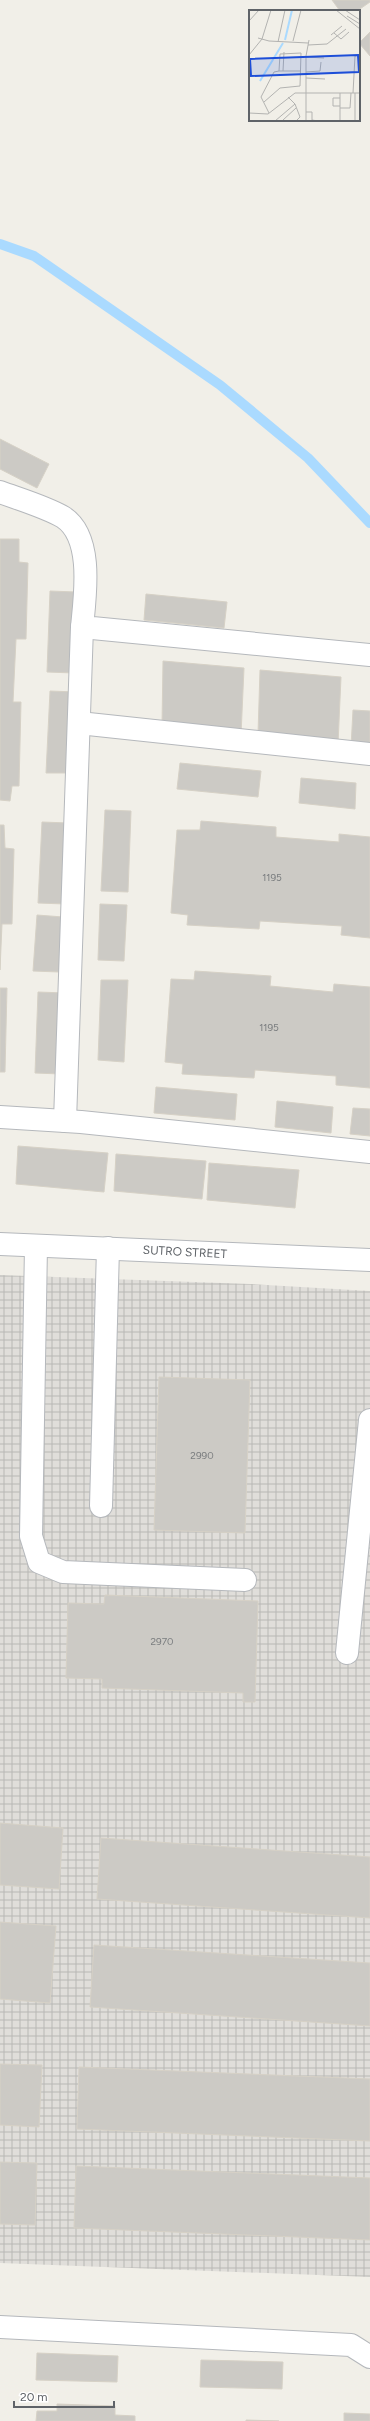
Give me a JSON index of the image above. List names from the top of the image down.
{
  "streets": {
    "street": ["SUTRO STREET"]
  },
  "house_numbers": [
    "1195",
    "1195",
    "2990",
    "2970"
  ],
  "scale_bar": "20 m"
}
